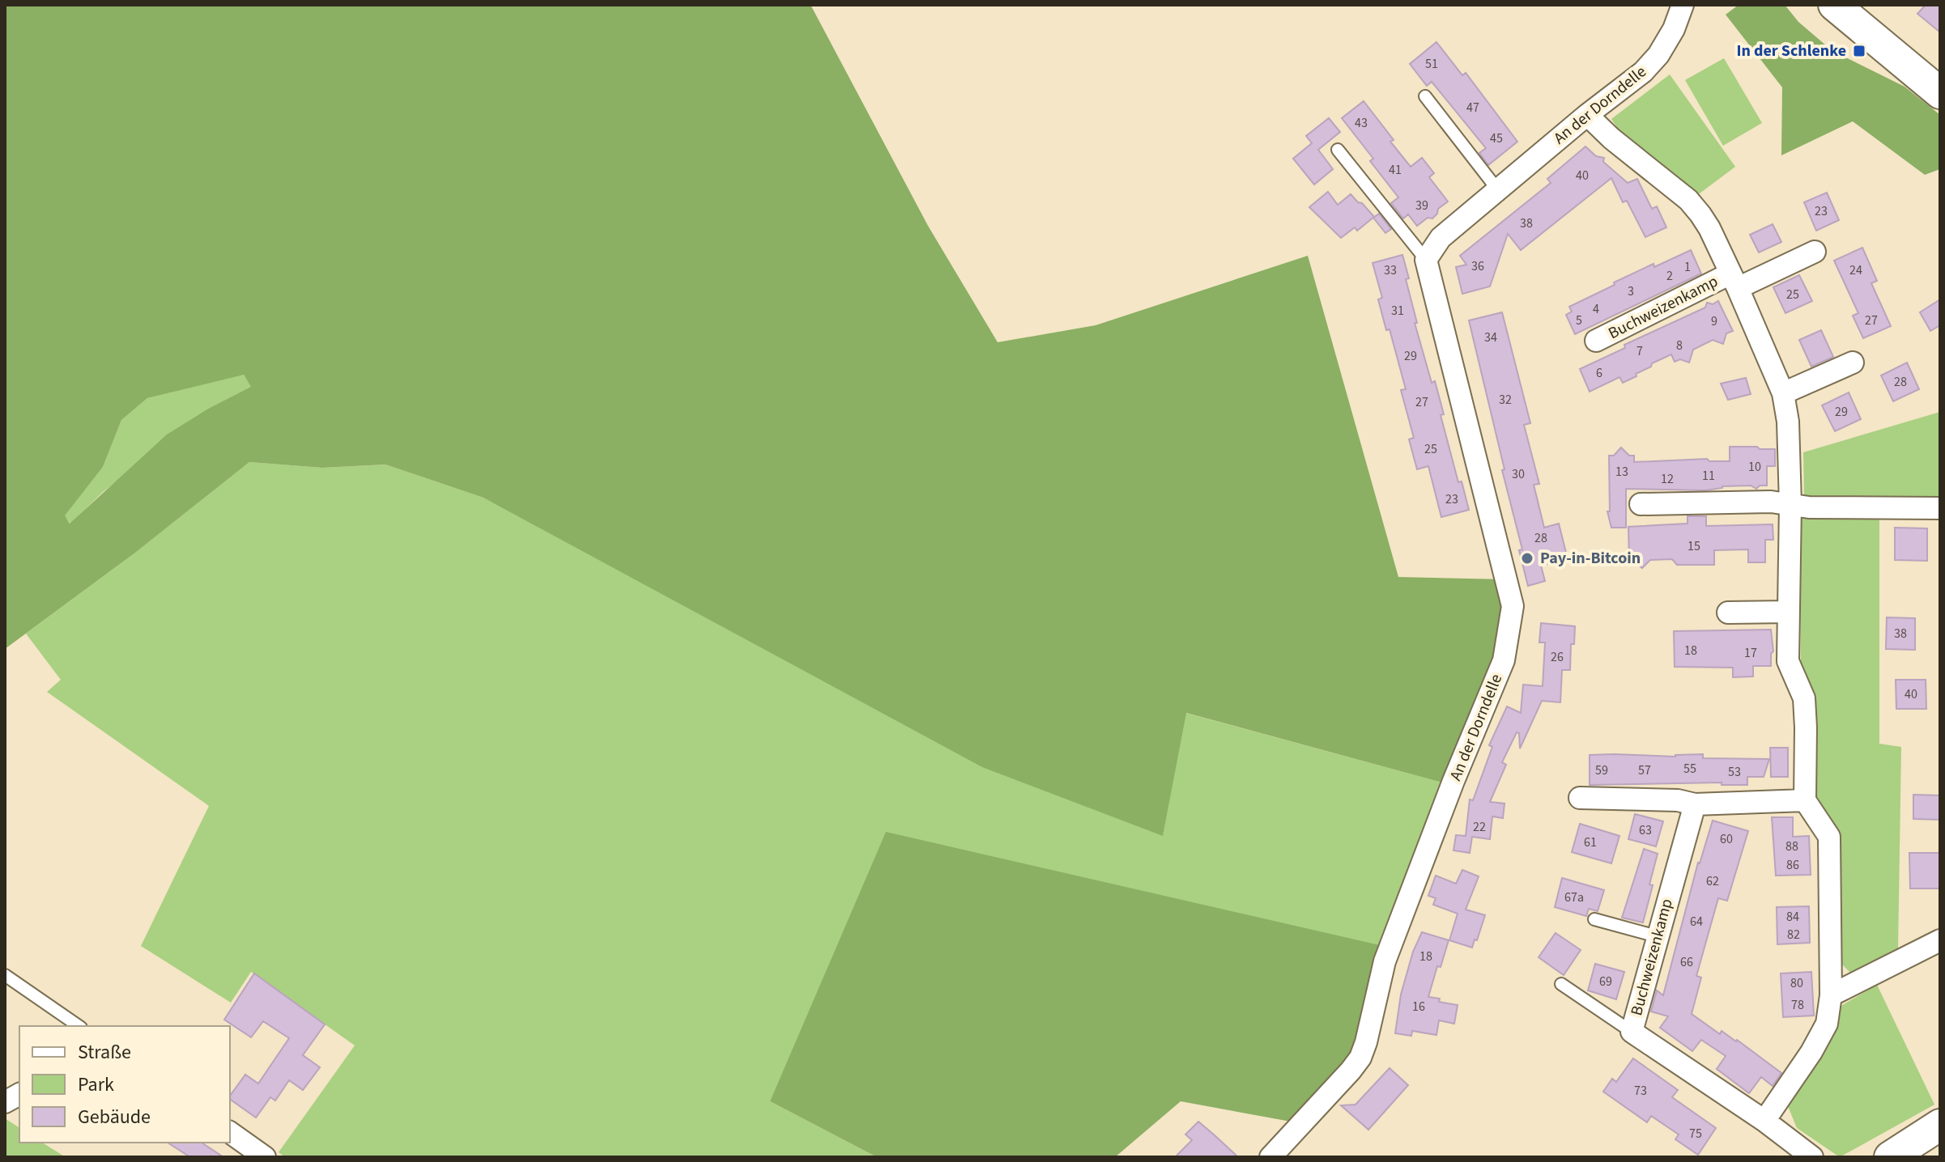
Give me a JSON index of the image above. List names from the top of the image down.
{
  "streets": {
    "street": ["An der Dorndelle", "Buchweizenkamp"]
  },
  "crossings": [
    ["An der Dorndelle", "Buchweizenkamp"]
  ],
  "places": {
    "transit": ["In der Schlenke"],
    "other": ["Pay-in-Bitcoin"]
  },
  "house_numbers": [
    "51",
    "47",
    "43",
    "45",
    "41",
    "40",
    "39",
    "23",
    "38",
    "36",
    "1",
    "33",
    "24",
    "2",
    "3",
    "25",
    "4",
    "31",
    "5",
    "27",
    "9",
    "34",
    "8",
    "7",
    "29",
    "6",
    "28",
    "32",
    "27",
    "29",
    "25",
    "10",
    "13",
    "30",
    "11",
    "12",
    "23",
    "28",
    "15",
    "38",
    "18",
    "17",
    "26",
    "40",
    "55",
    "59",
    "57",
    "53",
    "22",
    "63",
    "60",
    "61",
    "88",
    "86",
    "62",
    "67a",
    "84",
    "64",
    "82",
    "18",
    "66",
    "69",
    "80",
    "78",
    "16",
    "73",
    "75"
  ],
  "legend": ["Straße", "Park", "Gebäude"]
}
